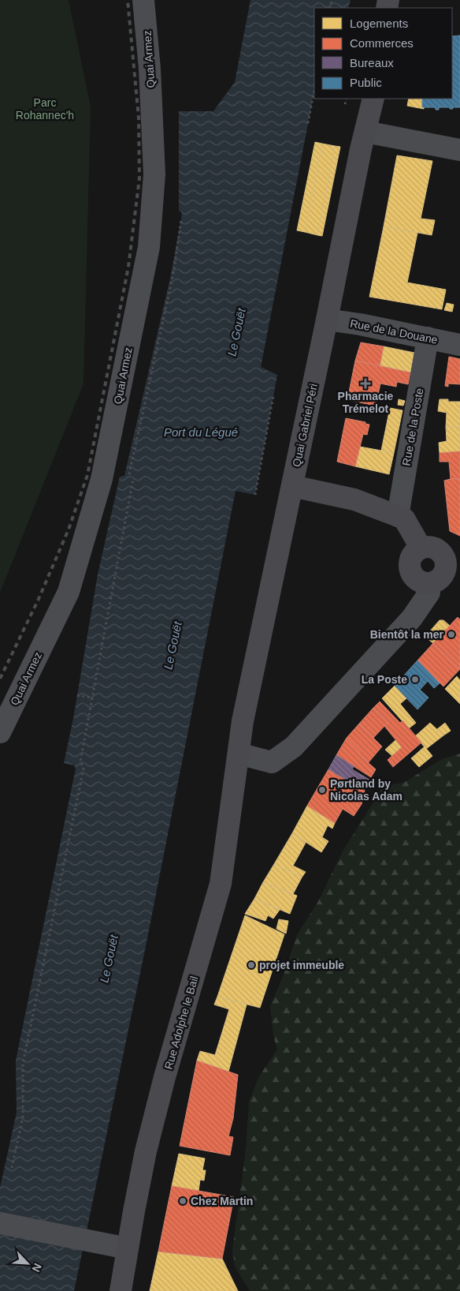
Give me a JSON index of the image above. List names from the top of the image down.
{
  "streets": {
    "street": [
      "Quai Armez",
      "Rue de la Douane",
      "Quai Gabriel Péri",
      "Rue de la Poste",
      "Rue Adolphe le Bail"
    ]
  },
  "crossings": [
    ["Rue de la Douane", "Quai Gabriel Péri"],
    ["Rue de la Douane", "Rue de la Poste"],
    ["Quai Gabriel Péri", "Rue Adolphe le Bail"]
  ],
  "water": ["Le Gouët", "Port du Légué"],
  "parks": ["Parc Rohannec'h"],
  "places": {
    "health": ["Pharmacie Trémelot"],
    "other": [
      "Bientôt la mer",
      "La Poste",
      "Pørtland by Nicolas Adam",
      "projet immeuble",
      "Chez Martin"
    ]
  },
  "legend": [
    "Logements",
    "Commerces",
    "Bureaux",
    "Public"
  ],
  "north": "bottom right"
}
